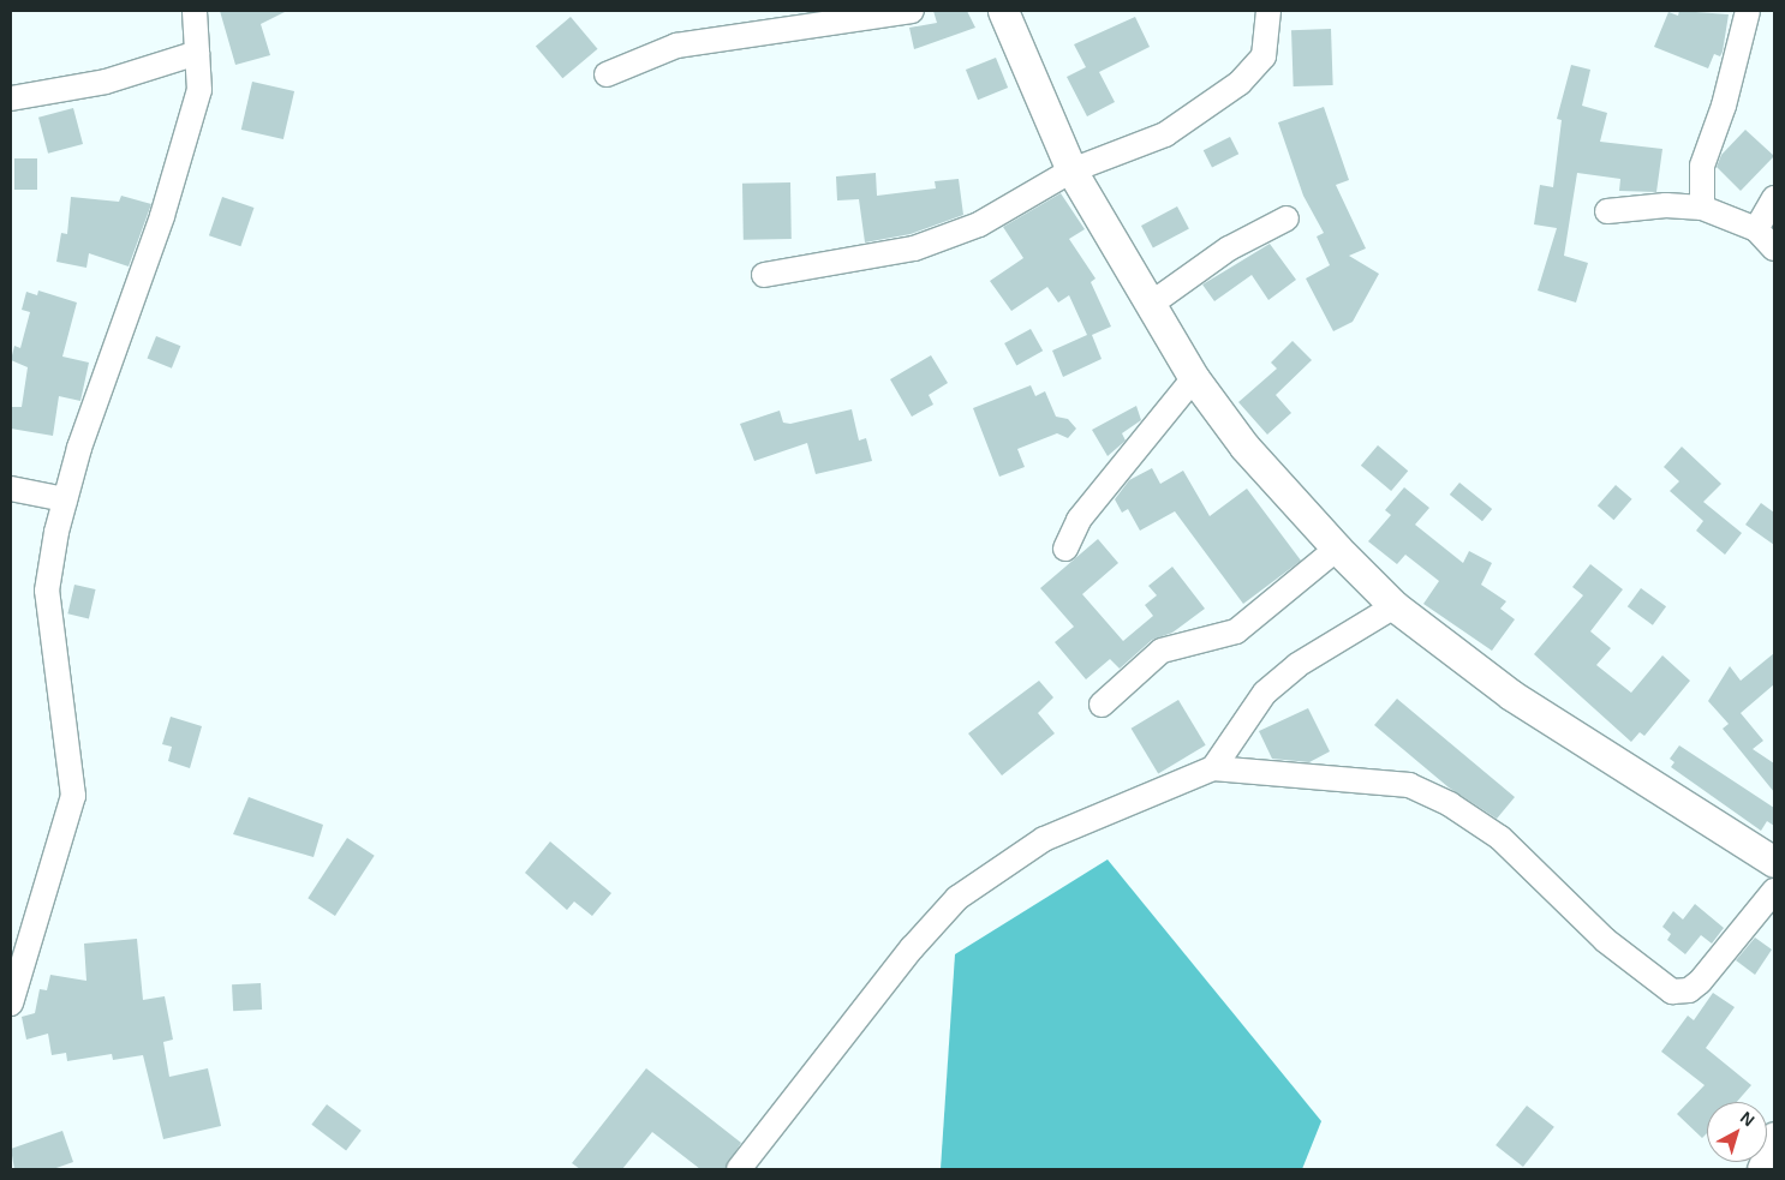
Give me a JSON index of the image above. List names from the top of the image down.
{
  "north": "top right"
}
